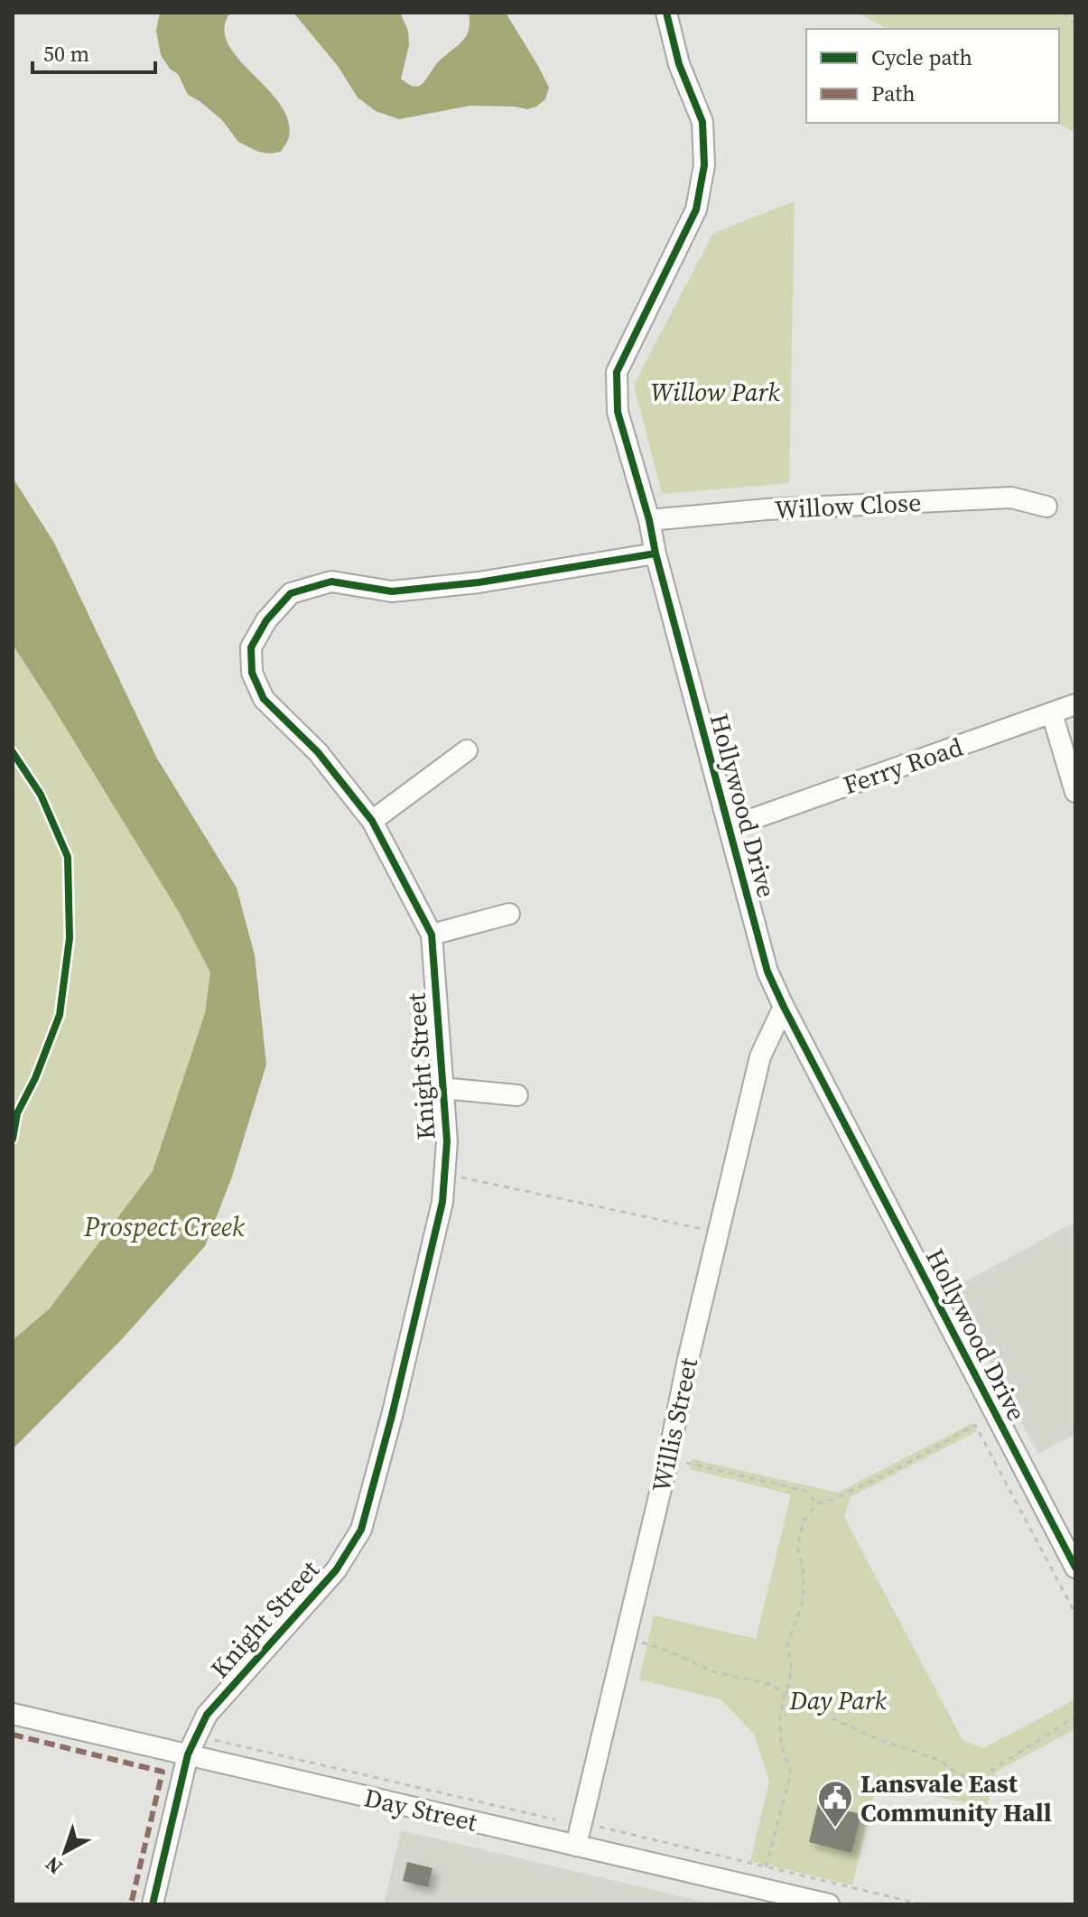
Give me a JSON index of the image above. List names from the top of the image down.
{
  "streets": {
    "street": [
      "Willow Close",
      "Ferry Road",
      "Hollywood Drive",
      "Knight Street",
      "Willis Street",
      "Day Street"
    ]
  },
  "crossings": [
    ["Willow Close", "Hollywood Drive"],
    ["Ferry Road", "Hollywood Drive"],
    ["Hollywood Drive", "Knight Street"],
    ["Hollywood Drive", "Willis Street"],
    ["Knight Street", "Day Street"],
    ["Willis Street", "Day Street"]
  ],
  "water": ["Prospect Creek"],
  "parks": ["Willow Park", "Day Park"],
  "places": {
    "public building": ["Lansvale East Community Hall"]
  },
  "legend": ["Cycle path", "Path"],
  "scale_bar": "50 m",
  "north": "bottom left"
}
